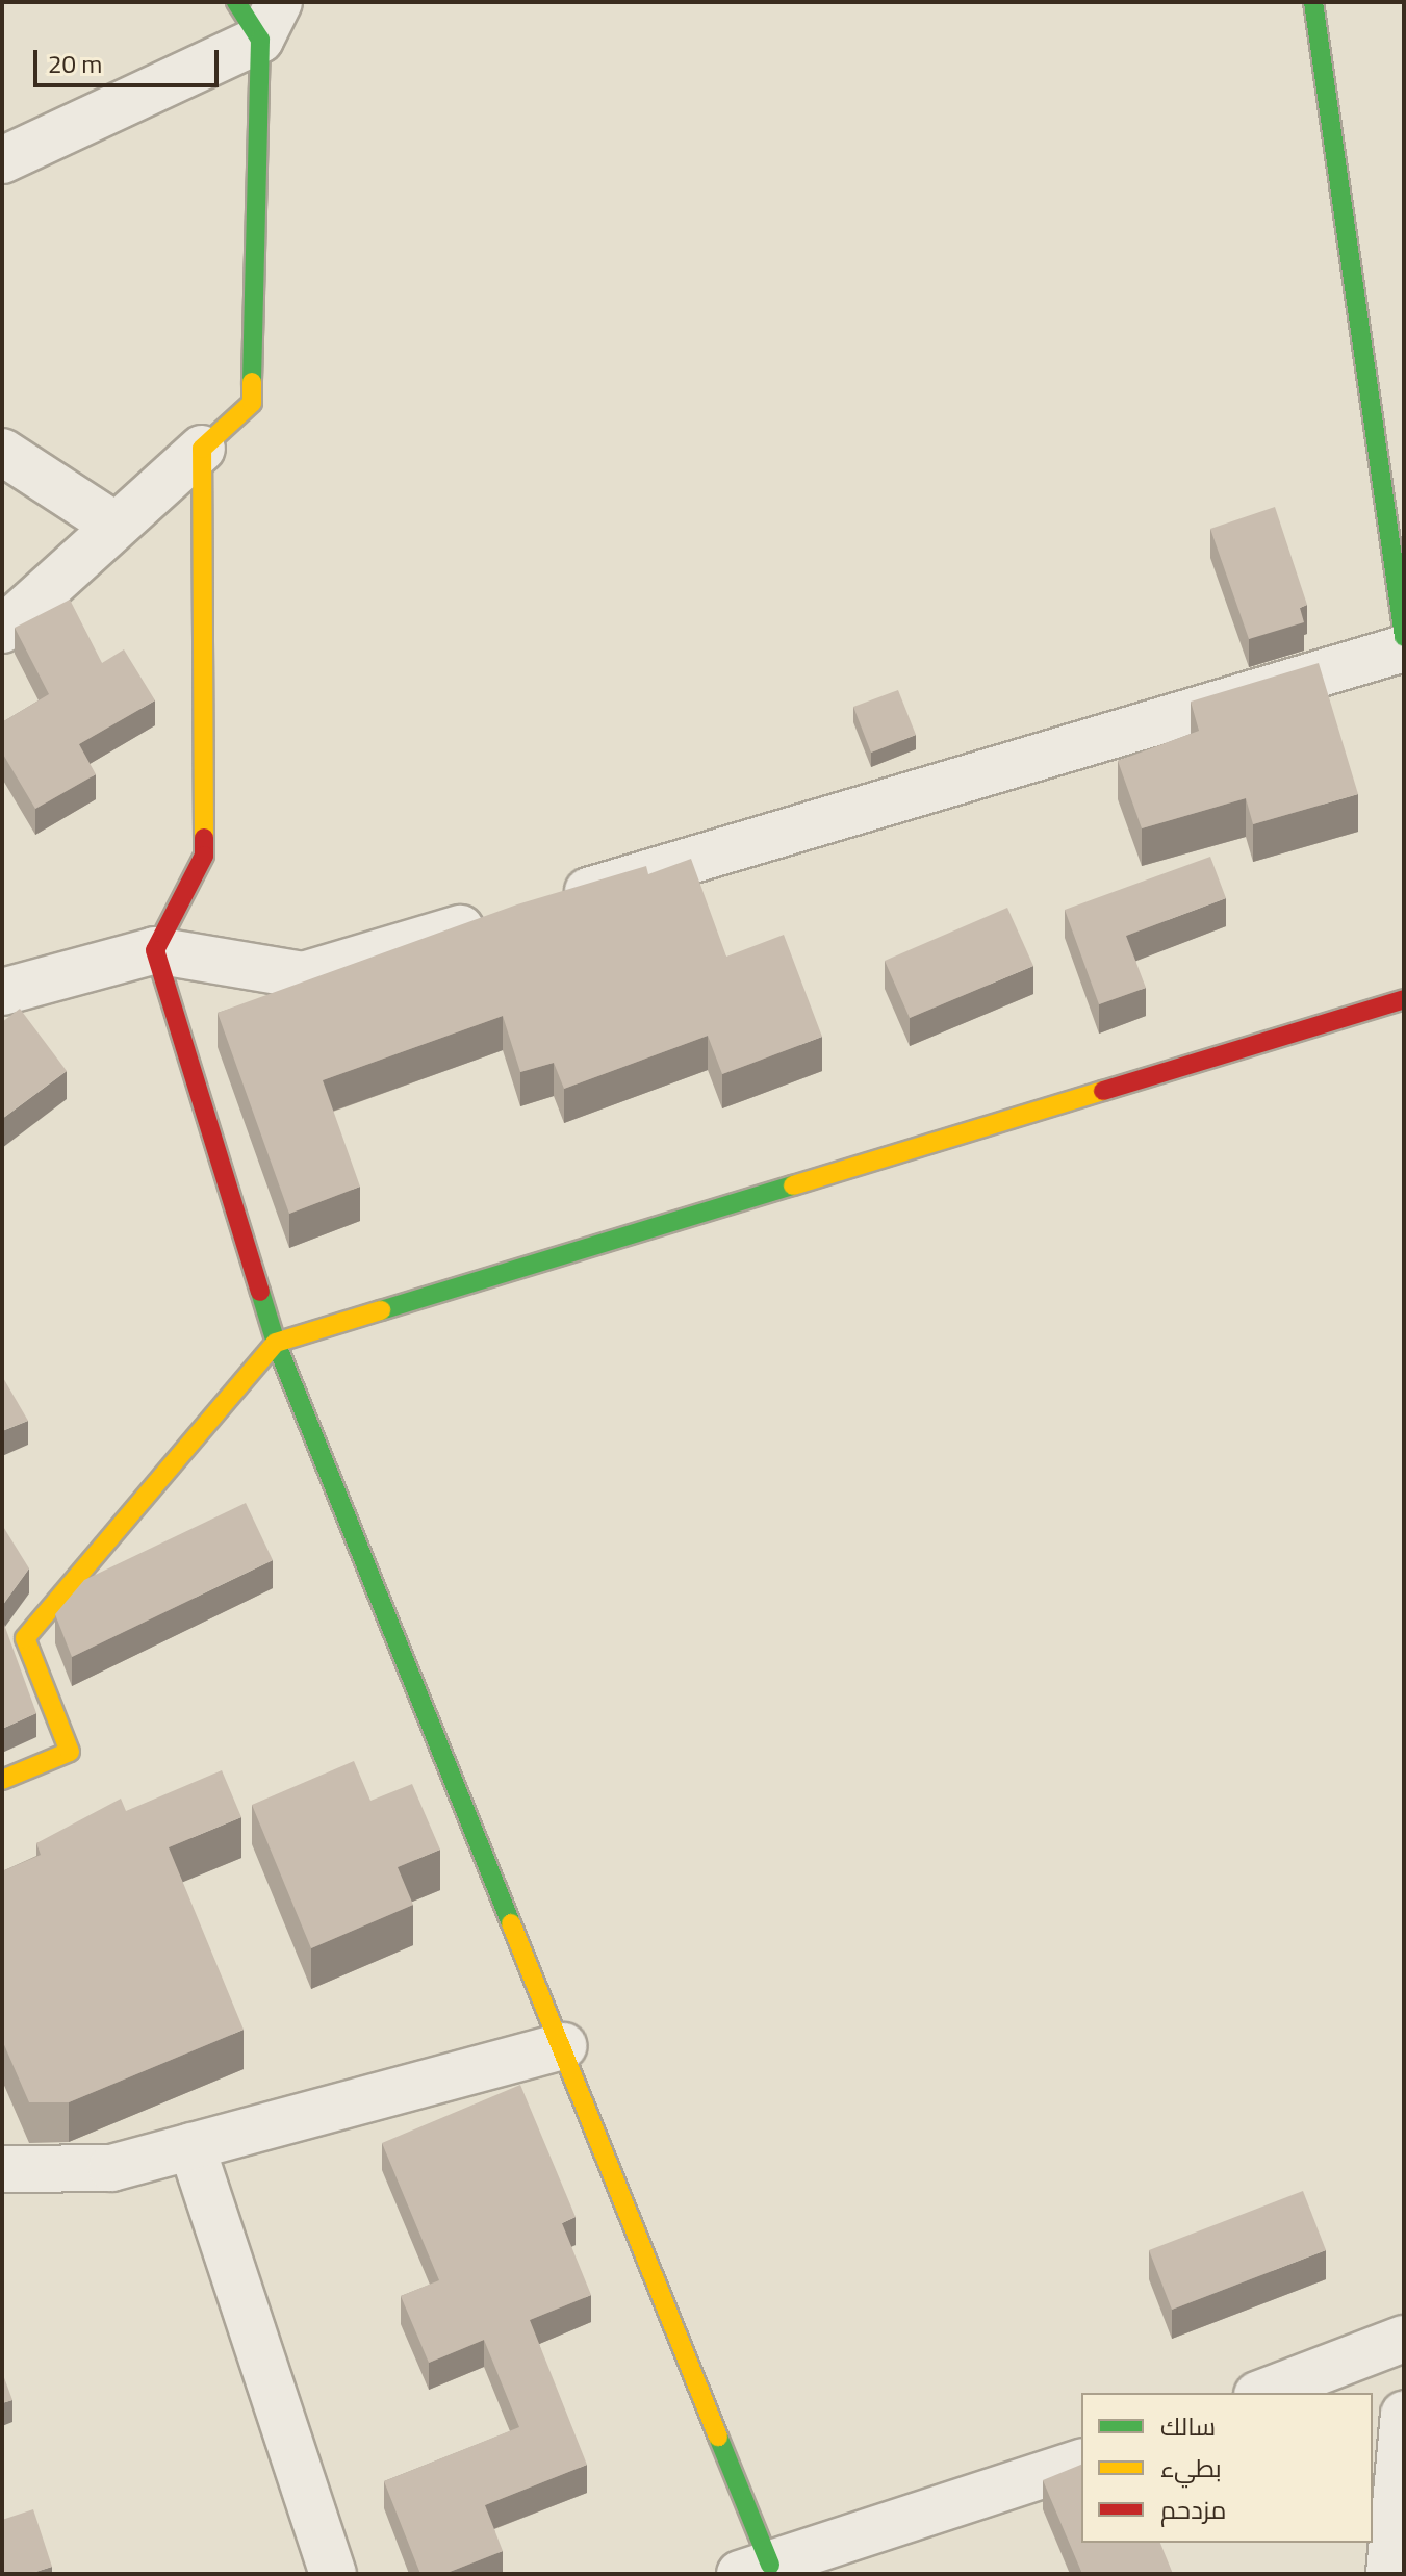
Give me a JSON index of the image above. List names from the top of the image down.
{
  "legend": ["سالك", "بطيء", "مزدحم"],
  "scale_bar": "20 m"
}
